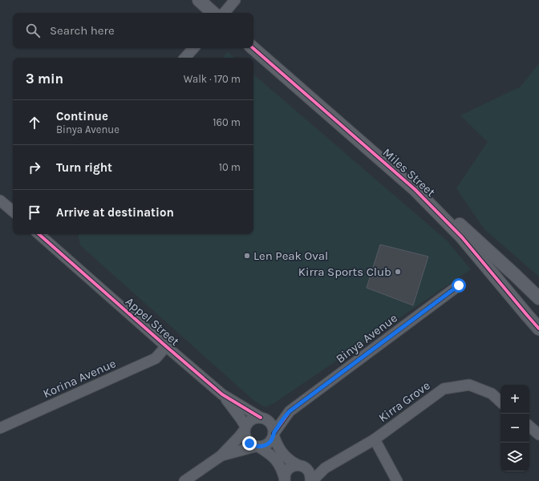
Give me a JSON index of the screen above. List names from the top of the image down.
{
  "streets": {
    "street": [
      "Miles Street",
      "Appel Street",
      "Binya Avenue",
      "Korina Avenue",
      "Kirra Grove"
    ]
  },
  "crossings": [
    ["Appel Street", "Binya Avenue"],
    ["Appel Street", "Korina Avenue"]
  ],
  "places": ["Len Peak Oval", "Kirra Sports Club"],
  "page": {
    "search": "Search here",
    "heading": ["3 min", "Walk · 170 m"],
    "list": [
      ["Continue", "Binya Avenue", "160 m"],
      ["Turn right", "10 m"],
      "Arrive at destination"
    ],
    "map_buttons": ["+", "−"]
  }
}
